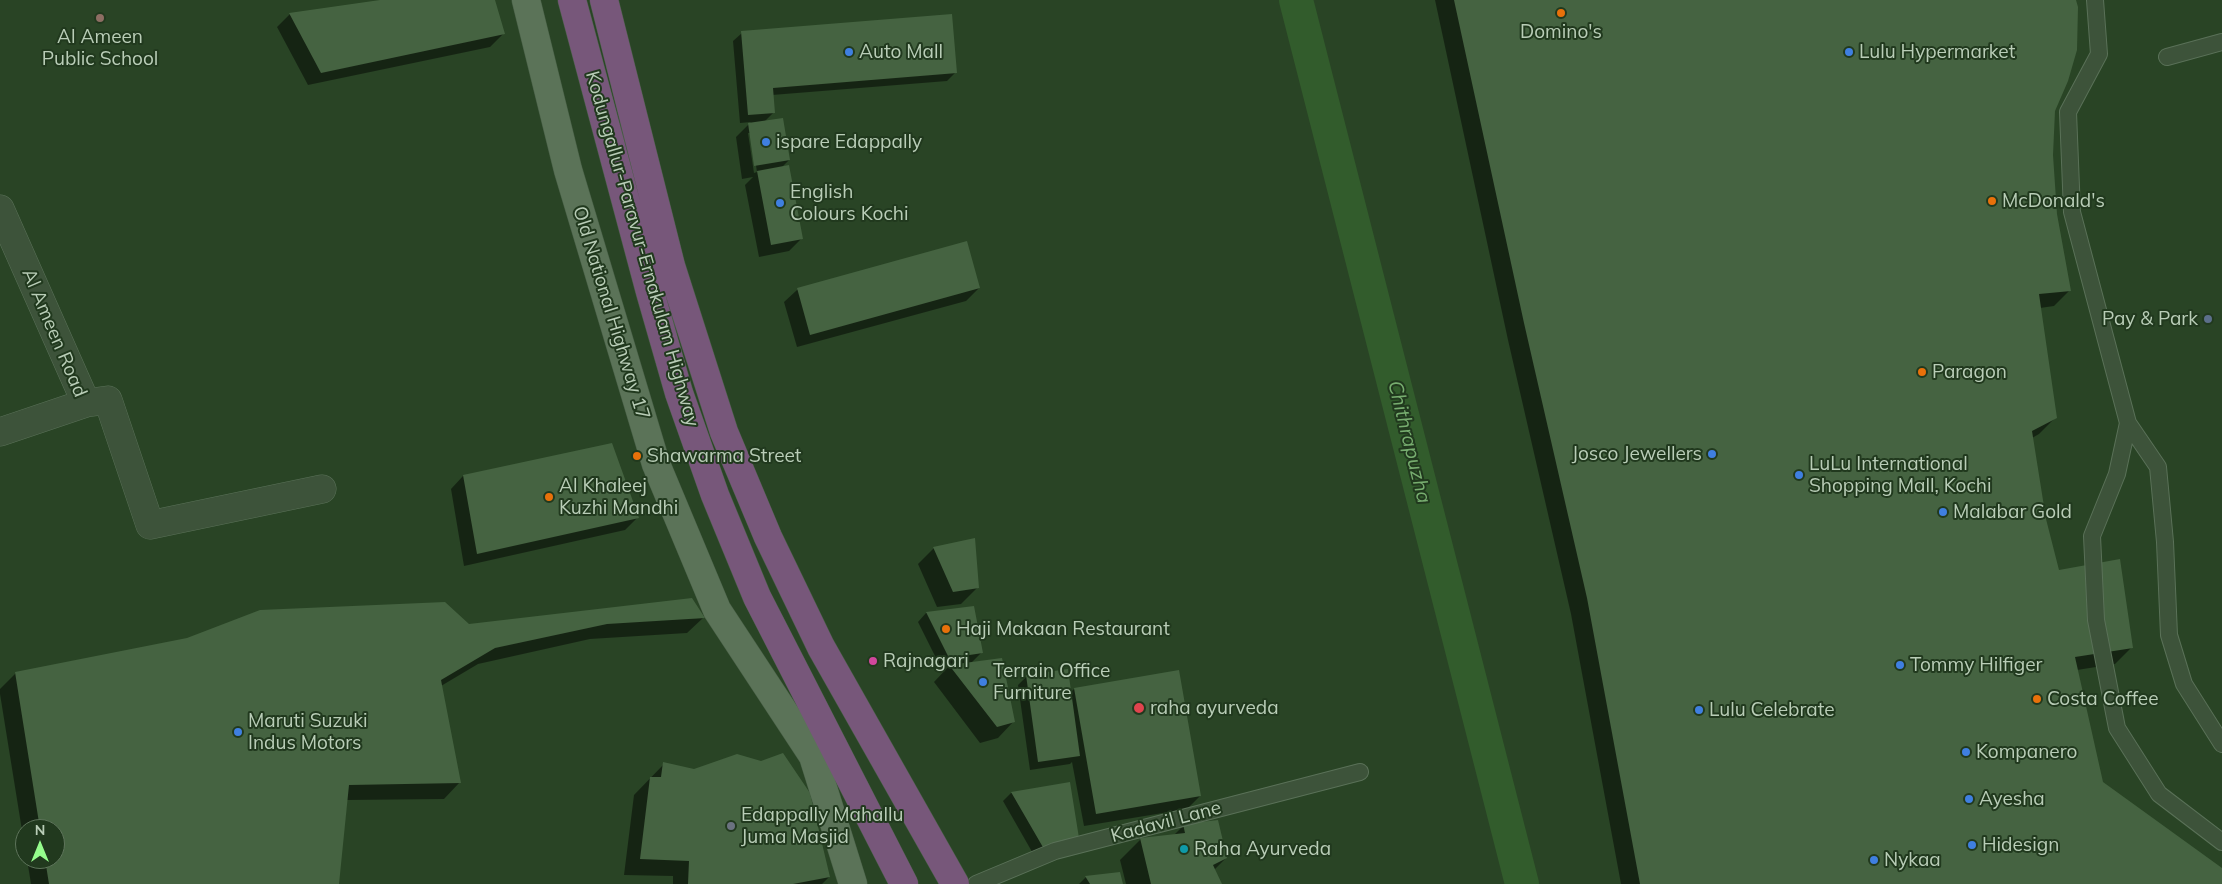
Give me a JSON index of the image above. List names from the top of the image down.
{
  "streets": {
    "highway": ["Kodungallur-Paravur-Ernakulam Highway"],
    "main road": ["Old National Highway 17"],
    "street": ["Al Ameen Road"],
    "lane": ["Kadavil Lane"]
  },
  "crossings": [
    ["Kodungallur-Paravur-Ernakulam Highway", "Old National Highway 17"]
  ],
  "water": ["Chithrapuzha"],
  "places": [
    "Domino's",
    "Al Ameen Public School",
    "Auto Mall",
    "Lulu Hypermarket",
    "ispare Edappally",
    "McDonald's",
    "English Colours Kochi",
    "Pay & Park",
    "Paragon",
    "Josco Jewellers",
    "Shawarma Street",
    "LuLu International Shopping Mall, Kochi",
    "Al Khaleej Kuzhi Mandhi",
    "Malabar Gold",
    "Haji Makaan Restaurant",
    "Rajnagari",
    "Tommy Hilfiger",
    "Terrain Office Furniture",
    "Costa Coffee",
    "raha ayurveda",
    "Lulu Celebrate",
    "Maruti Suzuki Indus Motors",
    "Kompanero",
    "Ayesha",
    "Edappally Mahallu Juma Masjid",
    "Hidesign",
    "Raha Ayurveda",
    "Nykaa"
  ],
  "north": "top"
}
